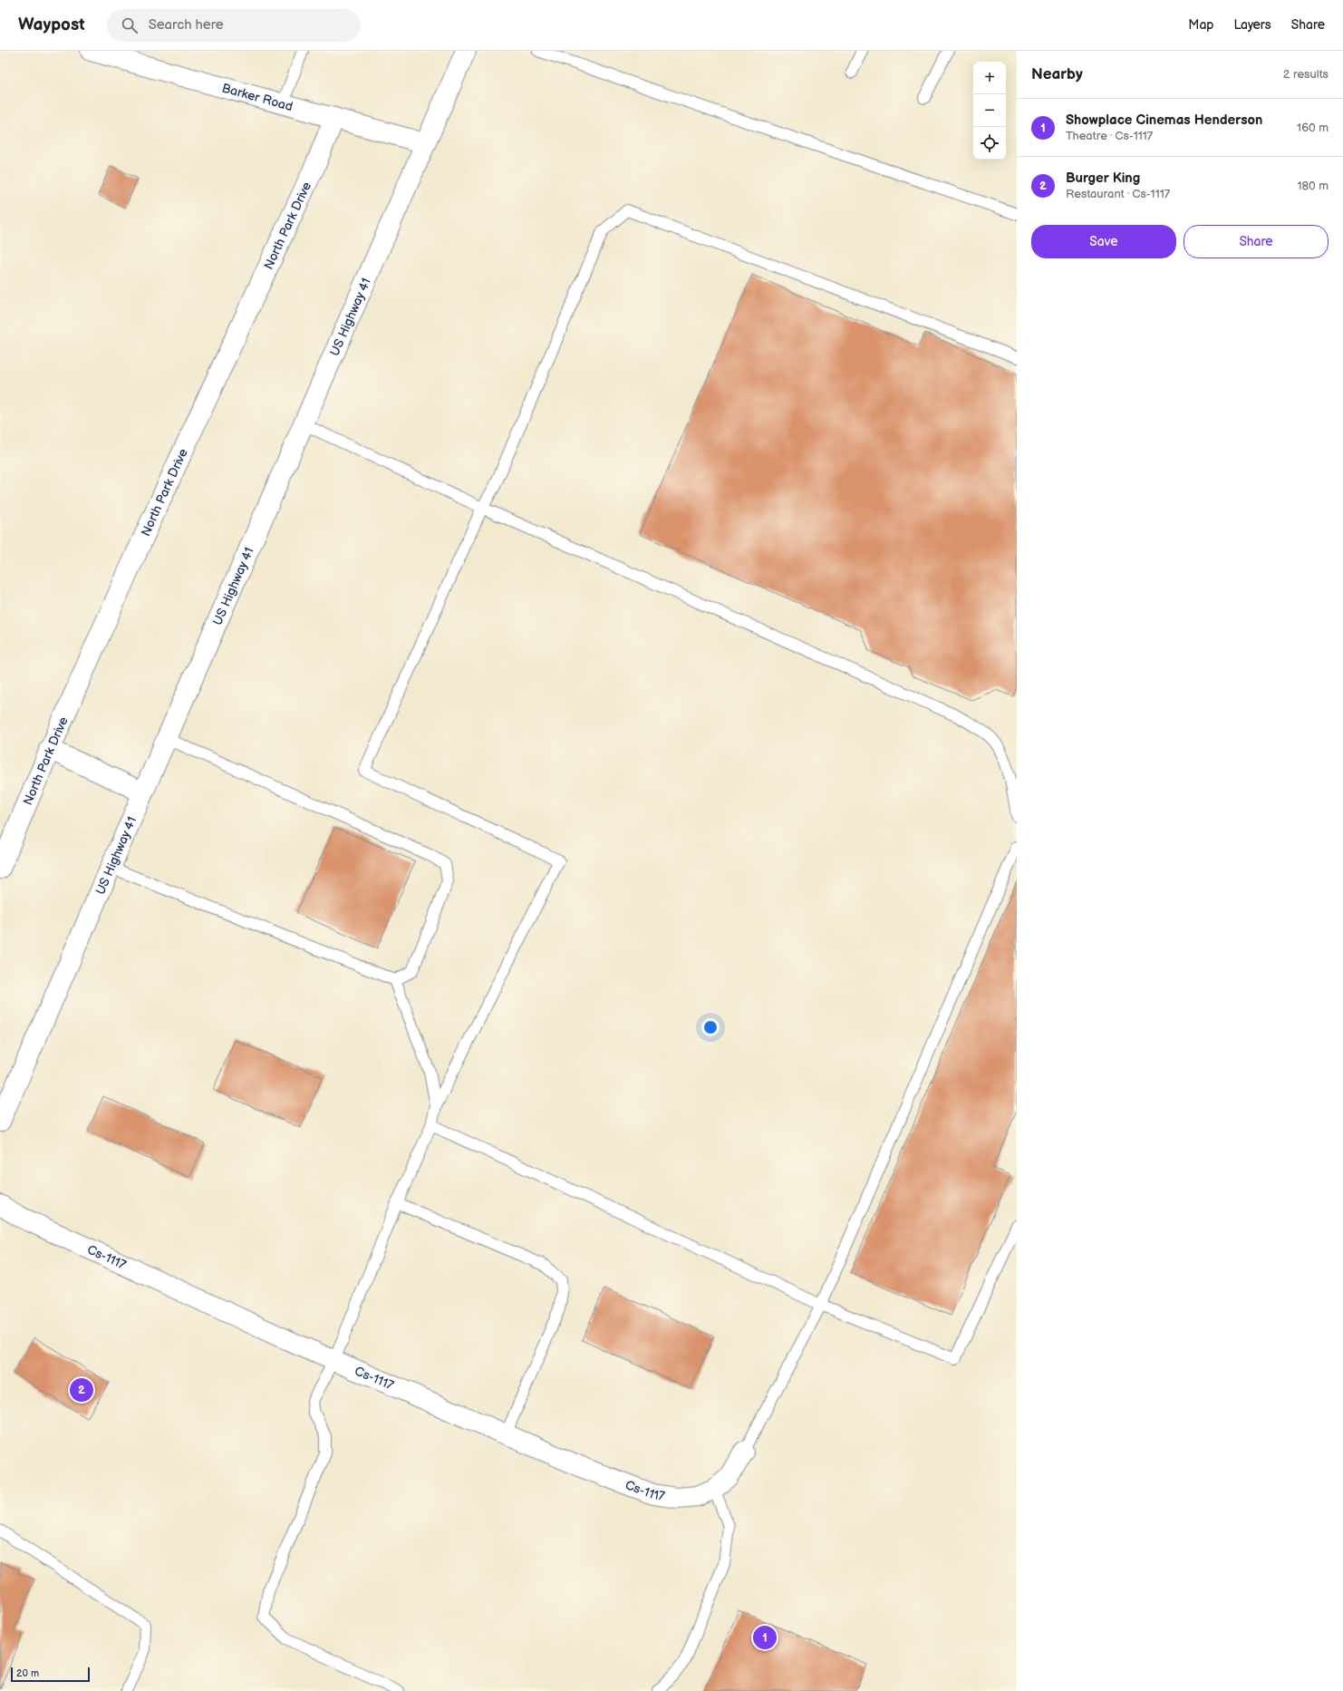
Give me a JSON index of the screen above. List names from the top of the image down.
{
  "streets": {
    "main road": [
      "Barker Road",
      "North Park Drive",
      "US Highway 41",
      "Cs-1117"
    ]
  },
  "crossings": [
    ["Barker Road", "North Park Drive"],
    ["Barker Road", "US Highway 41"]
  ],
  "scale_bar": "20 m",
  "page": {
    "header": "Waypost",
    "search": "Search here",
    "nav": ["Map", "Layers", "Share"],
    "heading": ["Nearby", "2 results"],
    "map_buttons": ["+", "−"],
    "list": [
      {
        "mark": "1",
        "name": "Showplace Cinemas Henderson",
        "note": "Theatre · Cs-1117",
        "value": "160 m"
      },
      {
        "mark": "2",
        "name": "Burger King",
        "note": "Restaurant · Cs-1117",
        "value": "180 m"
      }
    ],
    "buttons": ["Save", "Share"],
    "pins": ["2", "1"],
    "scale": "20 m"
  }
}
